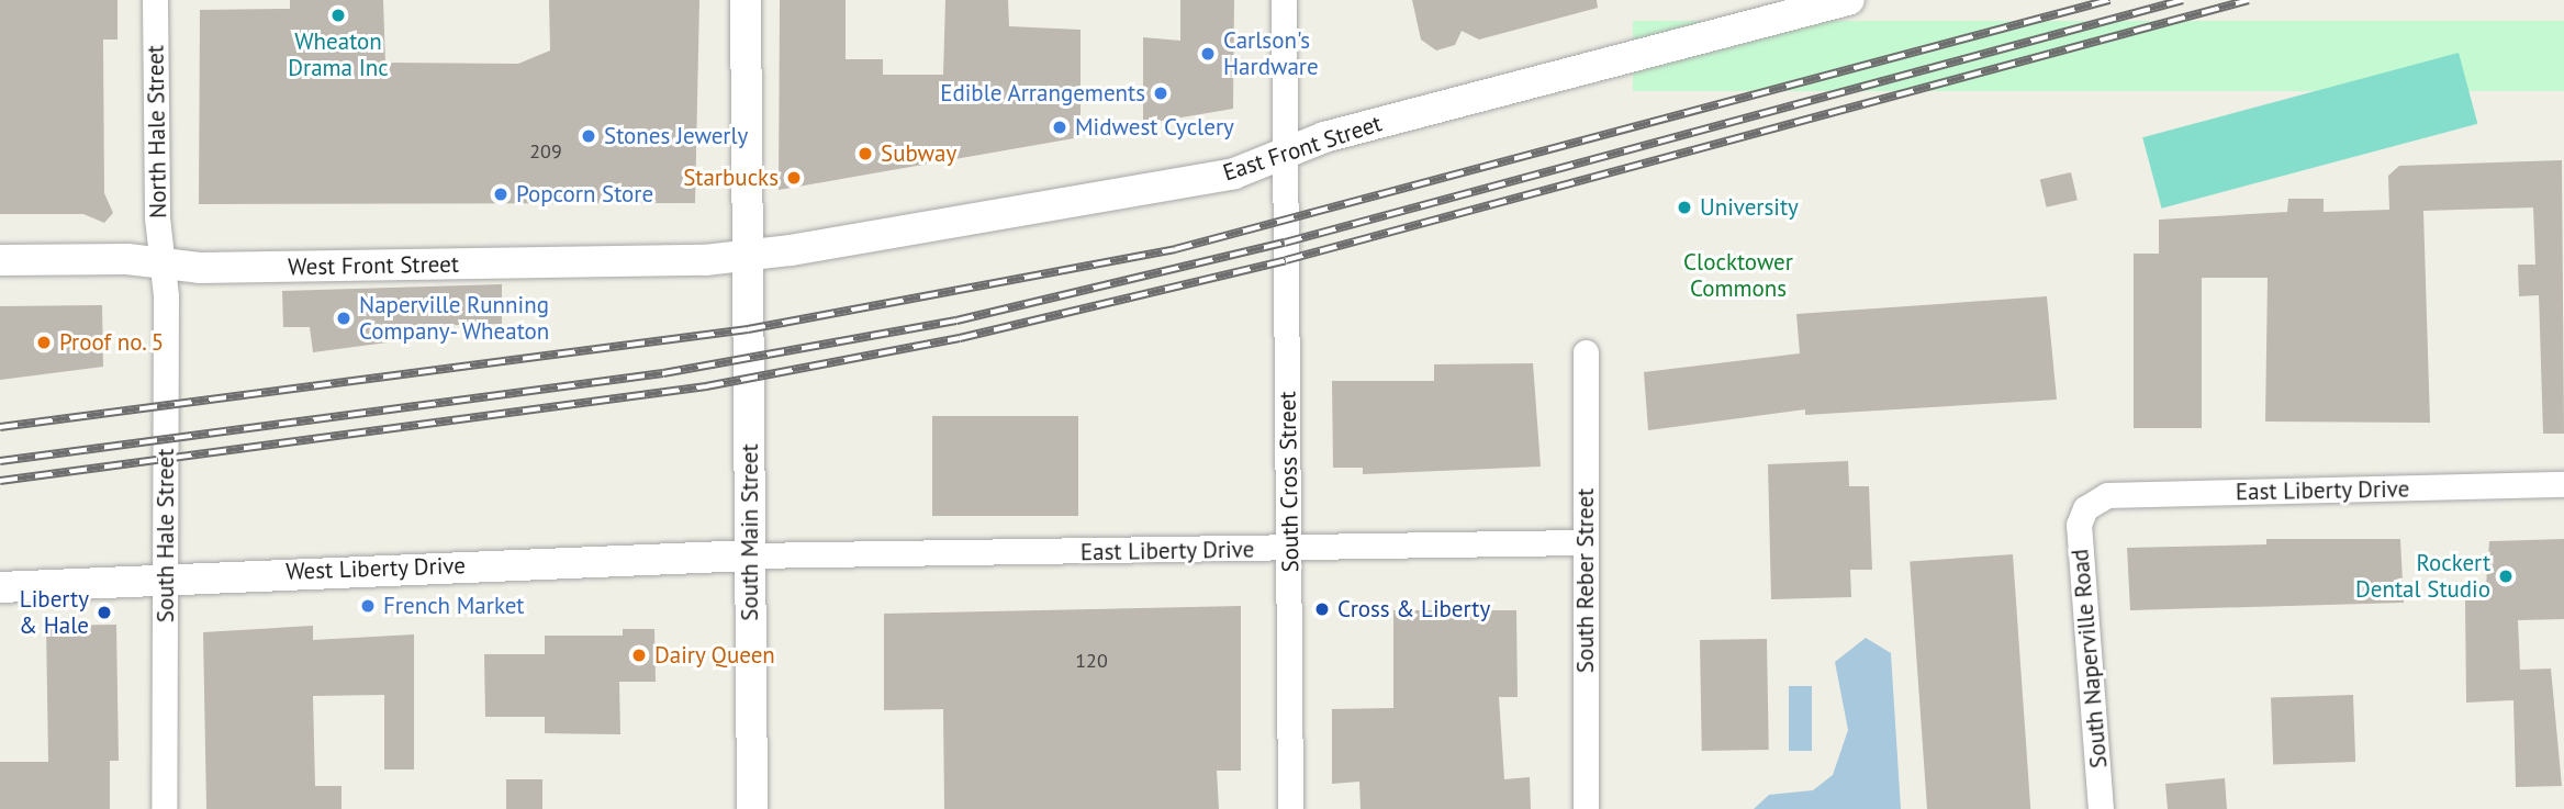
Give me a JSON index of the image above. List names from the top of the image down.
{
  "streets": {
    "street": [
      "North Hale Street",
      "East Front Street",
      "West Front Street",
      "South Cross Street",
      "East Liberty Drive",
      "South Main Street",
      "South Hale Street",
      "West Liberty Drive",
      "South Reber Street",
      "South Naperville Road"
    ]
  },
  "crossings": [
    ["North Hale Street", "West Front Street"],
    ["North Hale Street", "South Hale Street"],
    ["East Front Street", "West Front Street"],
    ["East Front Street", "South Cross Street"],
    ["East Front Street", "South Main Street"],
    ["West Front Street", "South Main Street"],
    ["West Front Street", "South Hale Street"],
    ["South Cross Street", "East Liberty Drive"],
    ["East Liberty Drive", "South Main Street"],
    ["East Liberty Drive", "West Liberty Drive"],
    ["East Liberty Drive", "South Reber Street"],
    ["East Liberty Drive", "South Naperville Road"],
    ["South Main Street", "West Liberty Drive"],
    ["South Hale Street", "West Liberty Drive"]
  ],
  "parks": ["Clocktower Commons"],
  "places": [
    "Wheaton Drama Inc",
    "Carlson's Hardware",
    "Edible Arrangements",
    "Midwest Cyclery",
    "Stones Jewerly",
    "Subway",
    "Starbucks",
    "Popcorn Store",
    "University",
    "Naperville Running Company- Wheaton",
    "Proof no. 5",
    "Rockert Dental Studio",
    "French Market",
    "Cross & Liberty",
    "Liberty & Hale",
    "Dairy Queen"
  ],
  "house_numbers": ["209", "120"]
}
